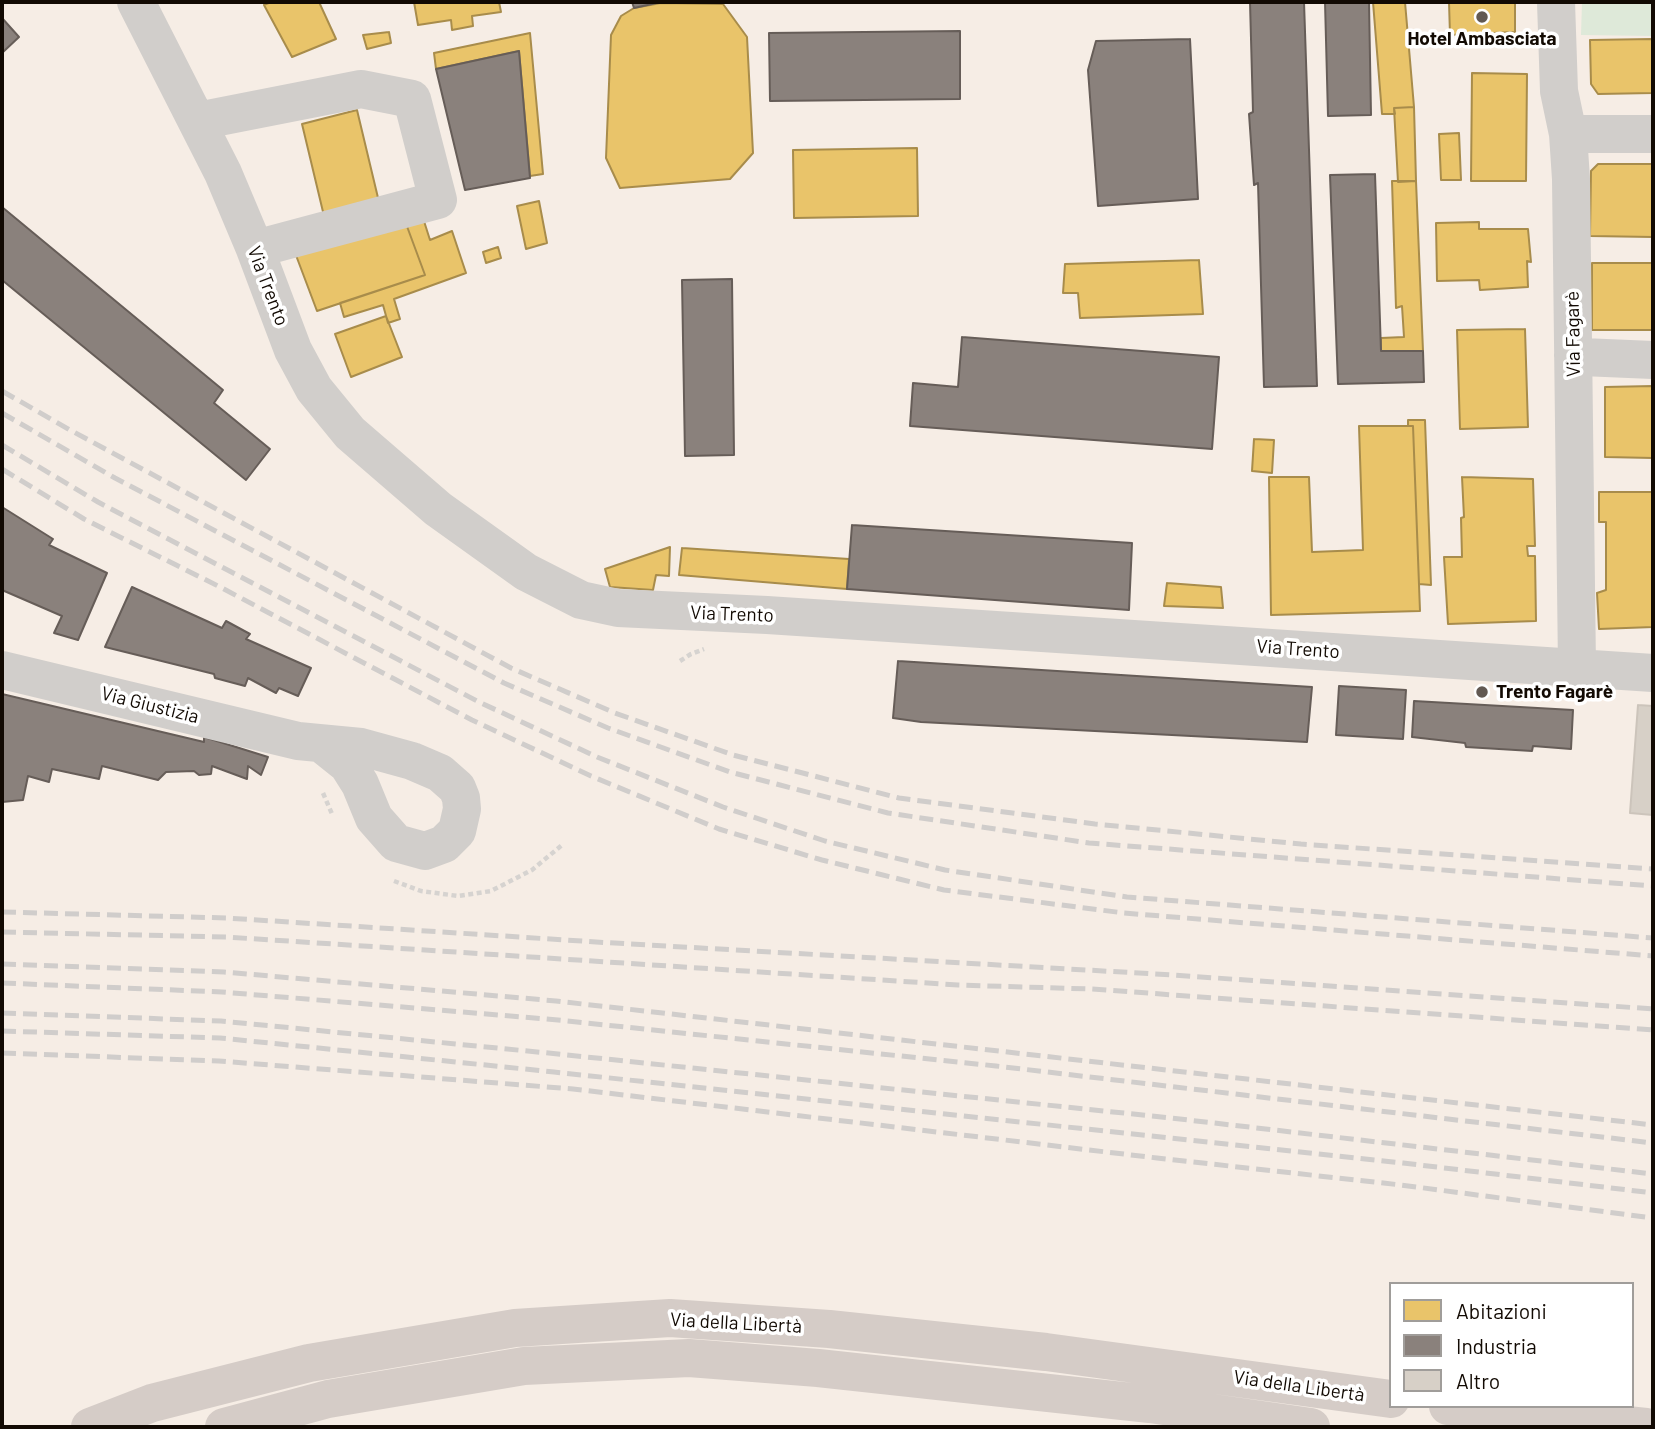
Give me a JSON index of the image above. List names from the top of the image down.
{
  "streets": {
    "highway": ["Via della Libertà"],
    "street": ["Via Trento", "Via Fagarè", "Via Giustizia"]
  },
  "crossings": [
    ["Via Trento", "Via Fagarè"]
  ],
  "places": ["Hotel Ambasciata", "Trento Fagarè"],
  "legend": ["Abitazioni", "Industria", "Altro"]
}
